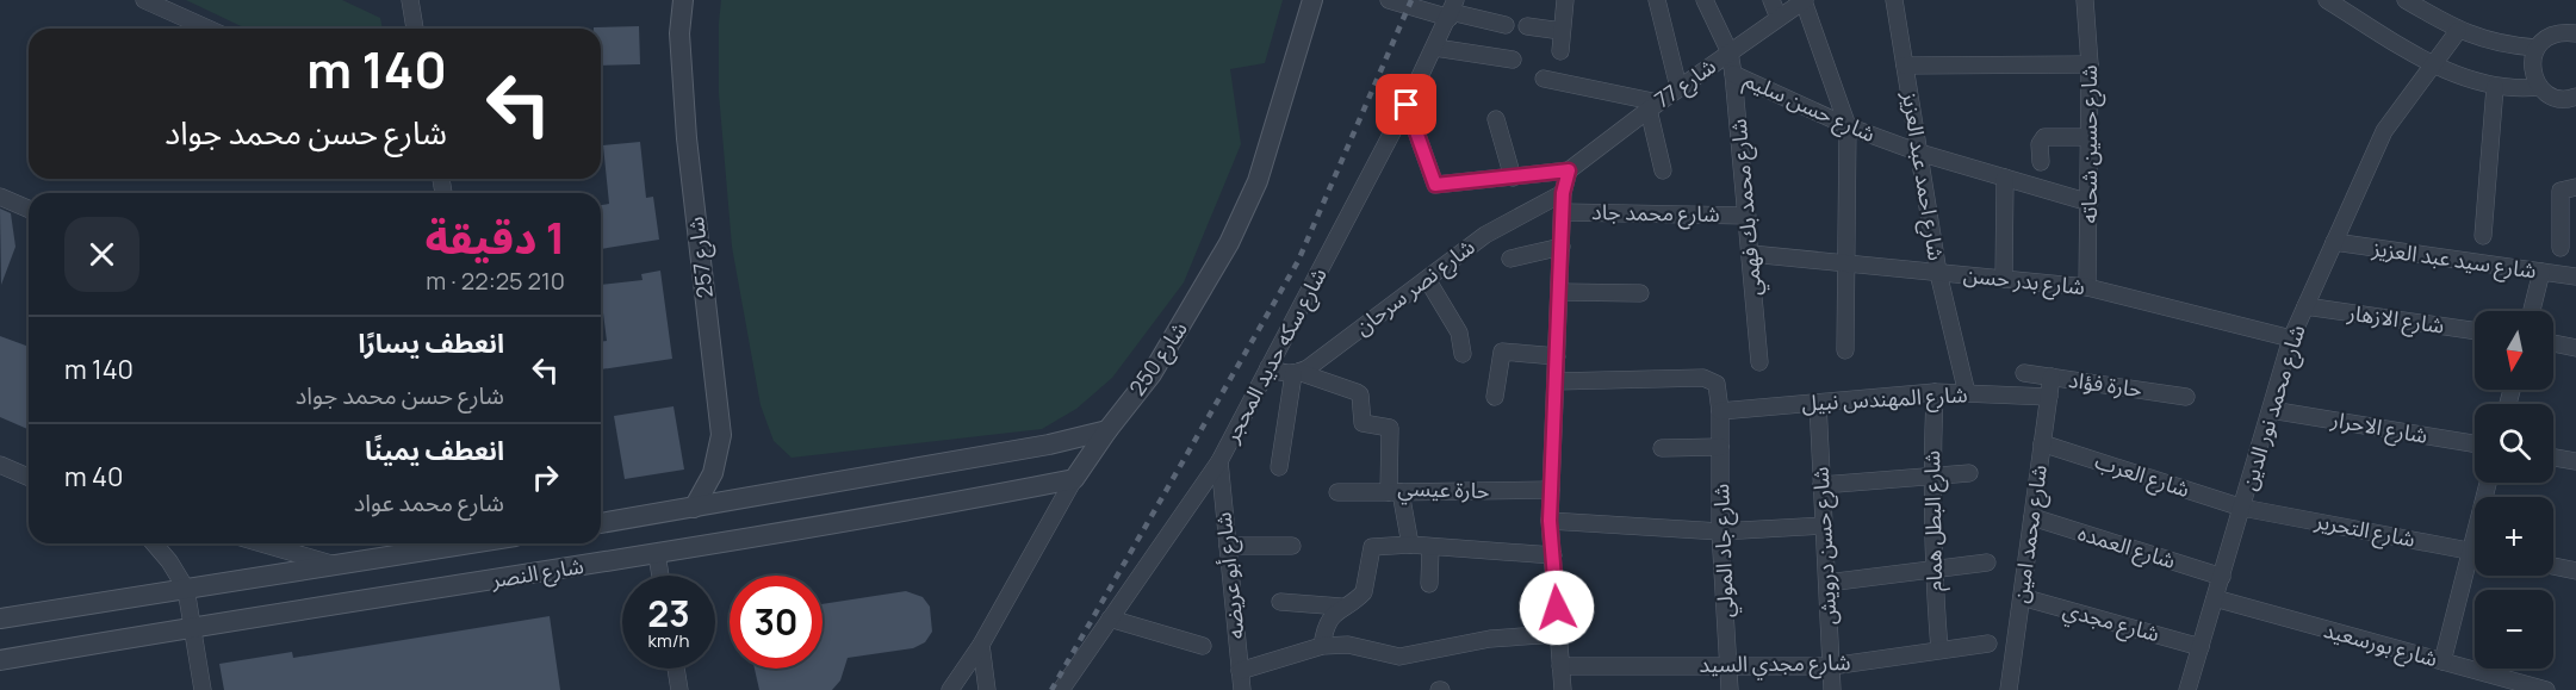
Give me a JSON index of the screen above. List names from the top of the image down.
{
  "streets": {
    "street": [
      "شارع 77",
      "شارع حسن سليم",
      "شارع حسين شحاته",
      "شارع احمد عبد العزيز",
      "شارع محمد بك فهمي",
      "شارع محمد جاد",
      "شارع 257",
      "شارع سيد عبد العزيز",
      "شارع بدر حسن",
      "شارع نصر سرحان",
      "شارع الازهار",
      "شارع سكه حديد المحجر",
      "شارع 250",
      "حارة فؤاد",
      "شارع المهندس نبيل",
      "شارع محمد نور الدين",
      "شارع الاحرار",
      "شارع العرب",
      "حارة عيسي",
      "شارع البطل همام",
      "شارع التحرير",
      "شارع محمد امين",
      "شارع حسن درويش",
      "شارع العمده",
      "شارع جاد المولي",
      "شارع النصر",
      "شارع أبو عريضه",
      "شارع مجدي",
      "شارع بورسعيد",
      "شارع مجدي السيد"
    ]
  },
  "crossings": [
    ["شارع 77", "شارع محمد بك فهمي"],
    ["شارع حسن سليم", "شارع حسين شحاته"],
    ["شارع حسن سليم", "شارع احمد عبد العزيز"],
    ["شارع حسن سليم", "شارع محمد بك فهمي"],
    ["شارع حسين شحاته", "شارع بدر حسن"],
    ["شارع احمد عبد العزيز", "شارع بدر حسن"],
    ["شارع احمد عبد العزيز", "شارع المهندس نبيل"],
    ["شارع محمد بك فهمي", "شارع محمد جاد"],
    ["شارع محمد بك فهمي", "شارع بدر حسن"],
    ["شارع 257", "شارع النصر"],
    ["شارع سيد عبد العزيز", "شارع محمد نور الدين"],
    ["شارع بدر حسن", "شارع محمد نور الدين"],
    ["شارع نصر سرحان", "حارة عيسي"],
    ["شارع الازهار", "شارع محمد نور الدين"],
    ["شارع سكه حديد المحجر", "شارع أبو عريضه"],
    ["شارع 250", "شارع النصر"],
    ["حارة فؤاد", "شارع محمد امين"],
    ["شارع المهندس نبيل", "شارع البطل همام"],
    ["شارع المهندس نبيل", "شارع محمد امين"],
    ["شارع المهندس نبيل", "شارع حسن درويش"],
    ["شارع المهندس نبيل", "شارع جاد المولي"],
    ["شارع محمد نور الدين", "شارع الاحرار"],
    ["شارع محمد نور الدين", "شارع العرب"],
    ["شارع محمد نور الدين", "شارع التحرير"],
    ["شارع محمد نور الدين", "شارع العمده"],
    ["شارع محمد نور الدين", "شارع مجدي"],
    ["شارع محمد نور الدين", "شارع بورسعيد"],
    ["شارع العرب", "شارع التحرير"],
    ["شارع العرب", "شارع محمد امين"],
    ["شارع البطل همام", "شارع مجدي السيد"],
    ["شارع محمد امين", "شارع العمده"],
    ["شارع محمد امين", "شارع مجدي"],
    ["شارع حسن درويش", "شارع مجدي السيد"],
    ["شارع جاد المولي", "شارع مجدي السيد"]
  ],
  "north": "bottom",
  "page": {
    "turn": ["140 m", "شارع حسن محمد جواد"],
    "heading": ["1 دقيقة", "210 m · 22:25"],
    "map_buttons": ["+", "−"],
    "list": [
      {
        "name": "انعطف يسارًا",
        "note": "شارع حسن محمد جواد",
        "value": "140 m"
      },
      {
        "name": "انعطف يمينًا",
        "note": "شارع محمد عواد",
        "value": "40 m"
      }
    ],
    "speed": "23 km/h",
    "limit": "30"
  }
}
